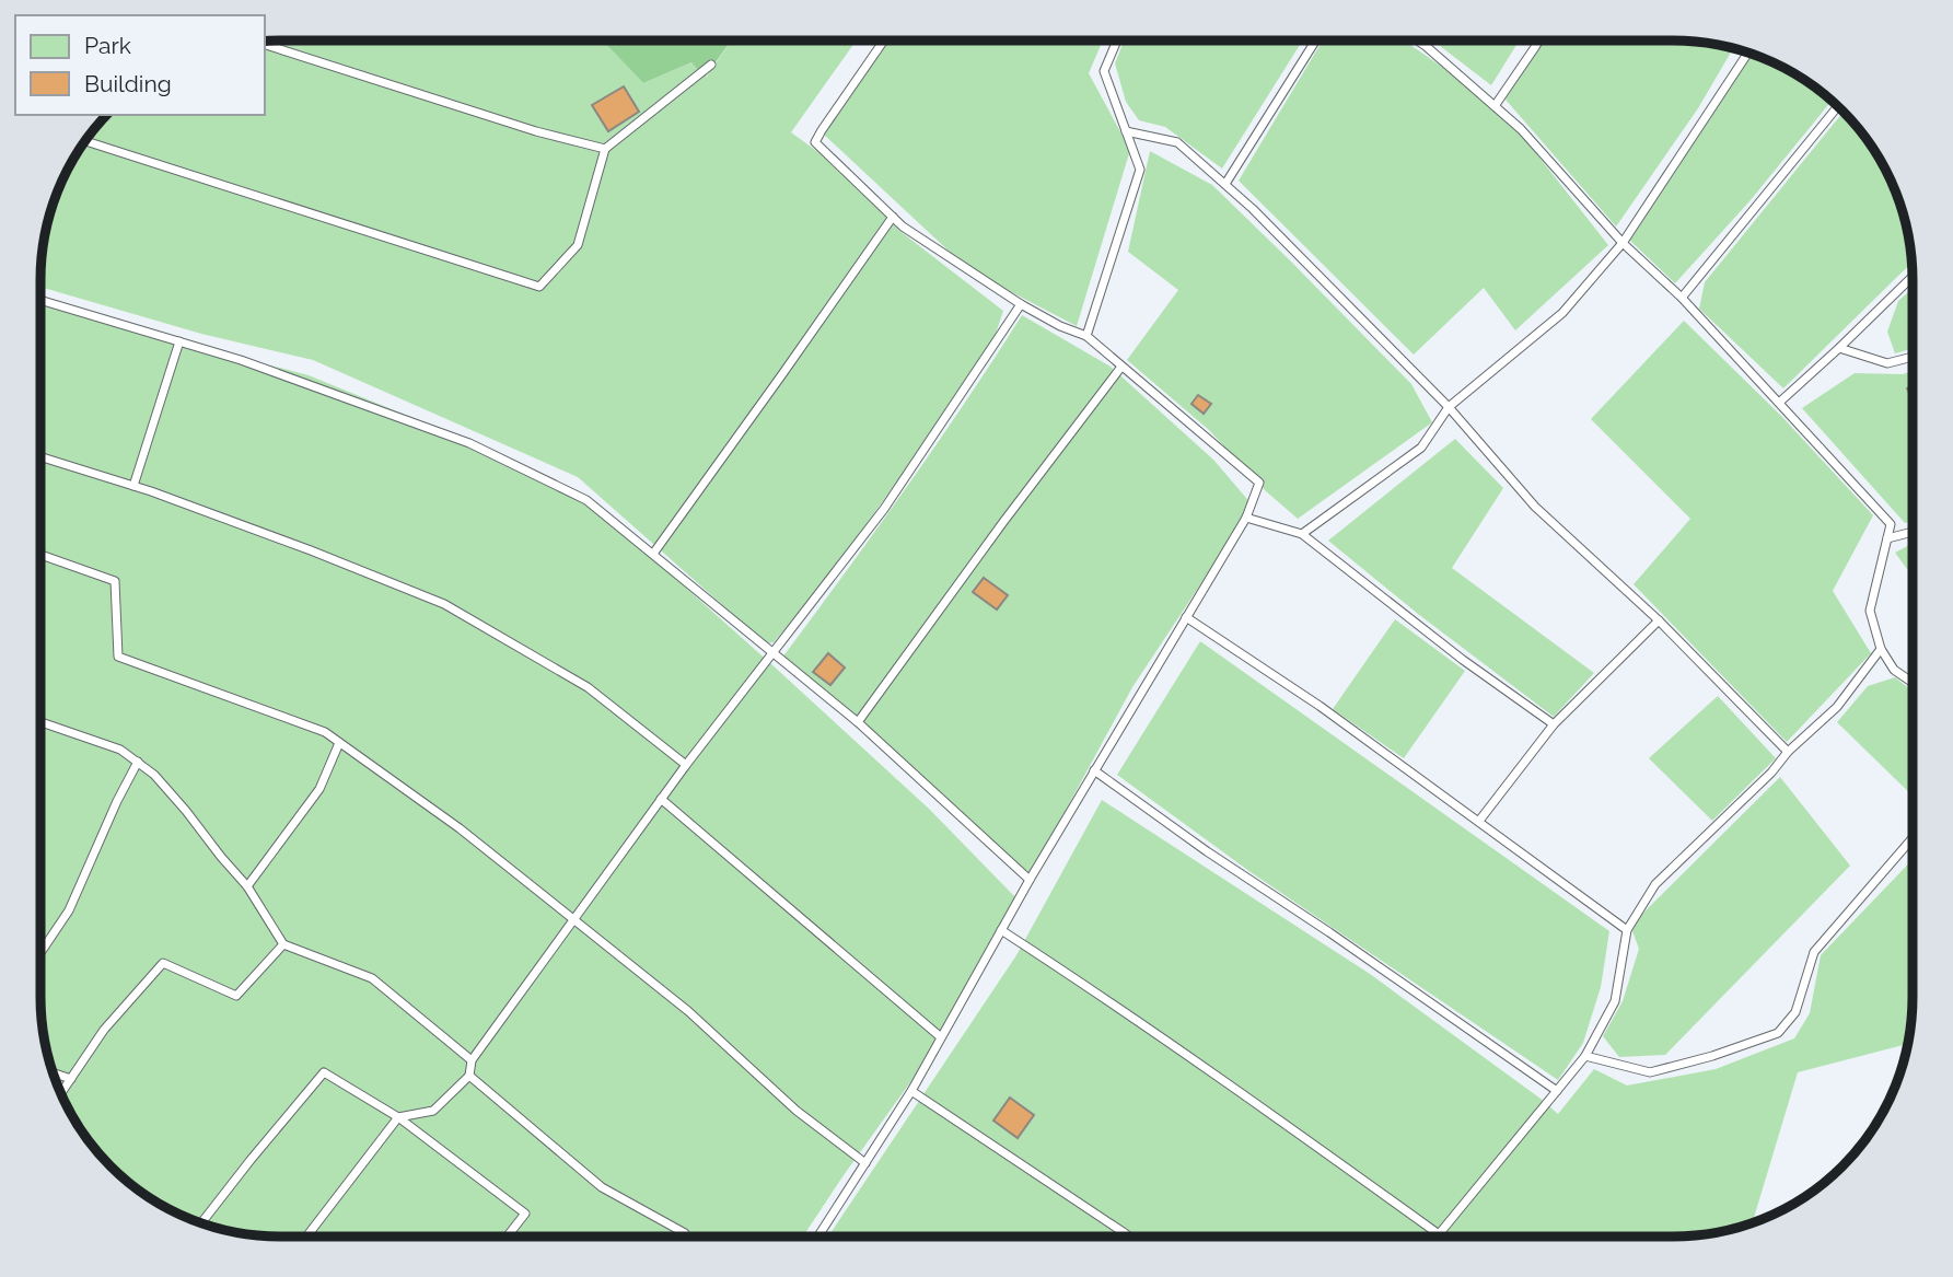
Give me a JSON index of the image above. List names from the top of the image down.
{
  "legend": ["Park", "Building"]
}
